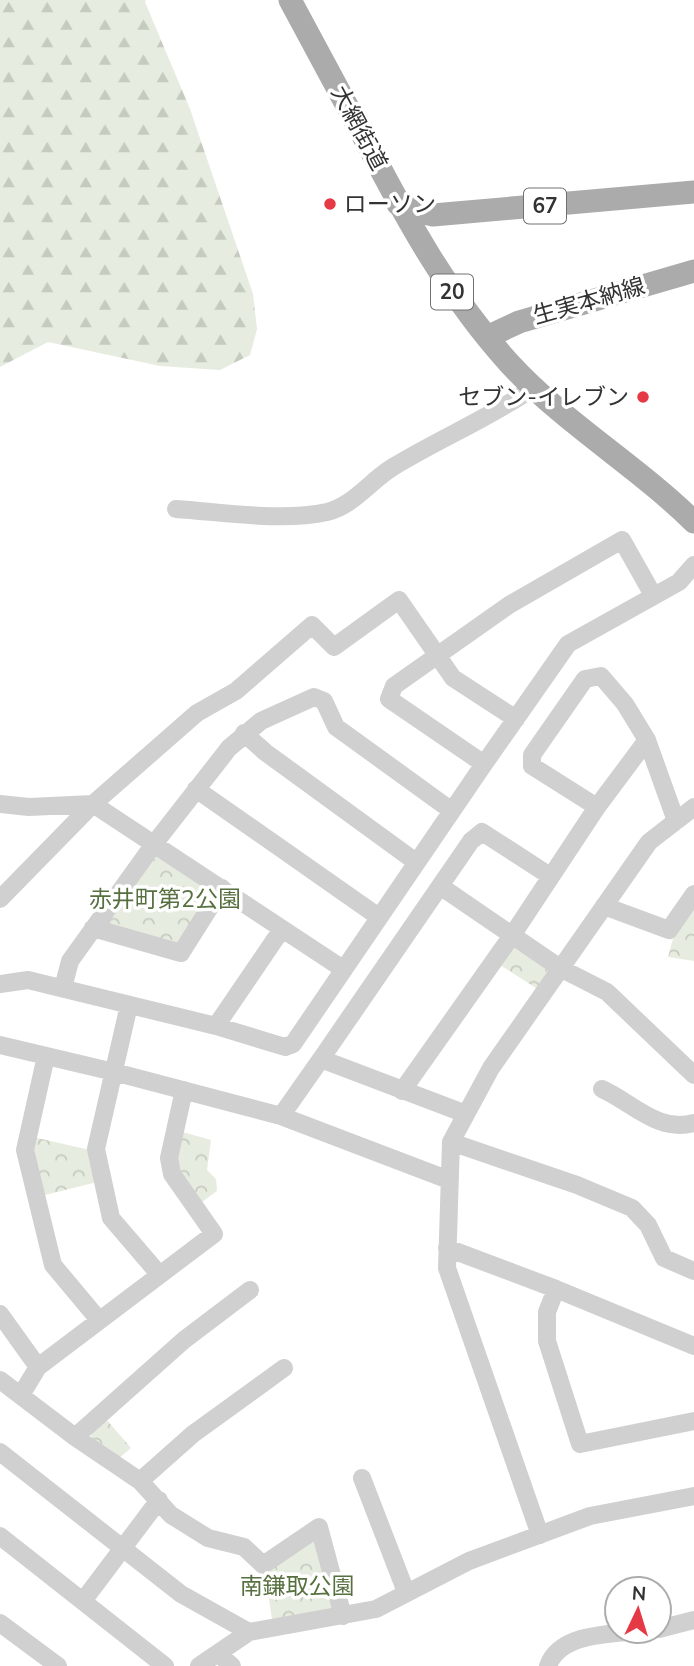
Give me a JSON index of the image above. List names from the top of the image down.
{
  "streets": {
    "main road": [
      "大網街道",
      "67",
      "20",
      "生実本納線"
    ]
  },
  "crossings": [
    ["大網街道", "67"],
    ["大網街道", "生実本納線"]
  ],
  "parks": ["赤井町第2公園", "南鎌取公園"],
  "places": ["ローソン", "セブン-イレブン"],
  "north": "top"
}
